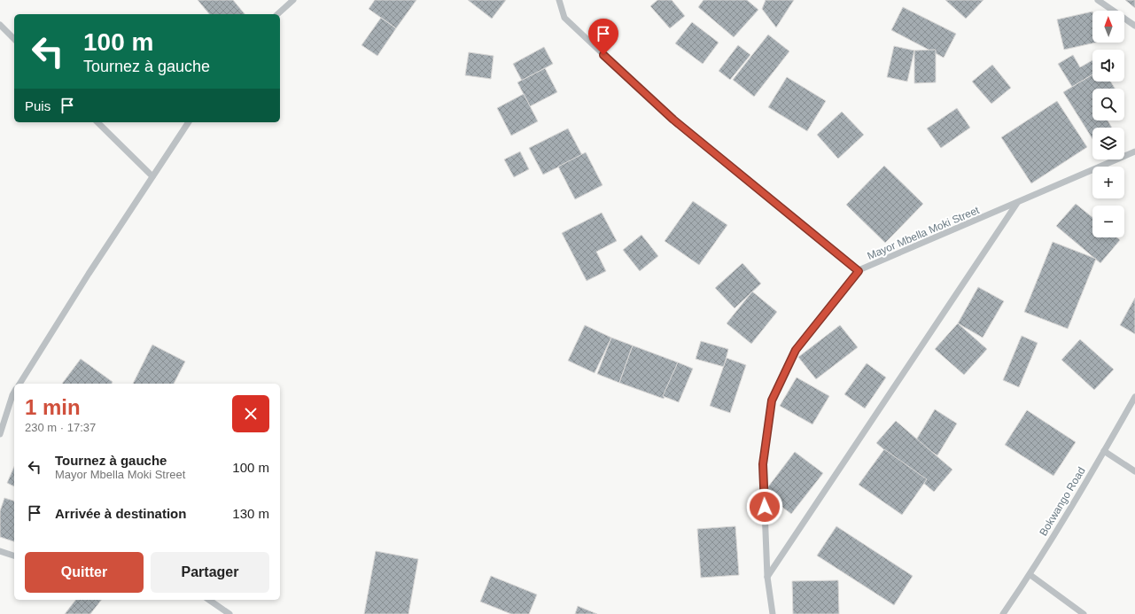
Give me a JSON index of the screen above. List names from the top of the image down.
{
  "streets": {
    "street": ["Mayor Mbella Moki Street", "Bokwango Road"]
  },
  "north": "top",
  "page": {
    "map_buttons": ["+", "−"],
    "turn": ["100 m", "Tournez à gauche"],
    "then": "Puis",
    "heading": ["1 min", "230 m · 17:37"],
    "list": [
      {
        "name": "Tournez à gauche",
        "note": "Mayor Mbella Moki Street",
        "value": "100 m"
      },
      {
        "name": "Arrivée à destination",
        "value": "130 m"
      }
    ],
    "buttons": ["Quitter", "Partager"]
  }
}
